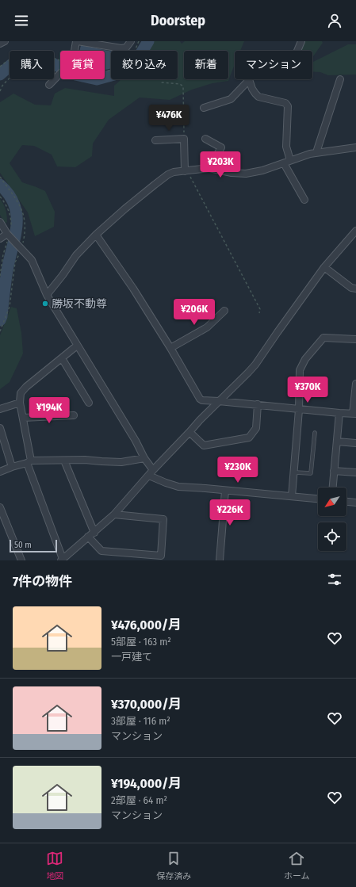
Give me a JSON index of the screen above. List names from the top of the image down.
{
  "places": ["勝坂不動尊"],
  "scale_bar": "50 m",
  "north": "bottom left",
  "page": {
    "header": "Doorstep",
    "chip": [
      "購入",
      "賃貸",
      "絞り込み",
      "新着",
      "マンション"
    ],
    "price": [
      "¥476K",
      "¥203K",
      "¥206K",
      "¥370K",
      "¥194K",
      "¥230K",
      "¥226K"
    ],
    "scale": "50 m",
    "heading": "7件の物件",
    "list": [
      {
        "name": "¥476,000/月",
        "note": "5部屋 · 163 m² · 一戸建て"
      },
      {
        "name": "¥370,000/月",
        "note": "3部屋 · 116 m² · マンション"
      },
      {
        "name": "¥194,000/月",
        "note": "2部屋 · 64 m² · マンション"
      }
    ],
    "tabs": ["地図", "保存済み", "ホーム"]
  }
}
